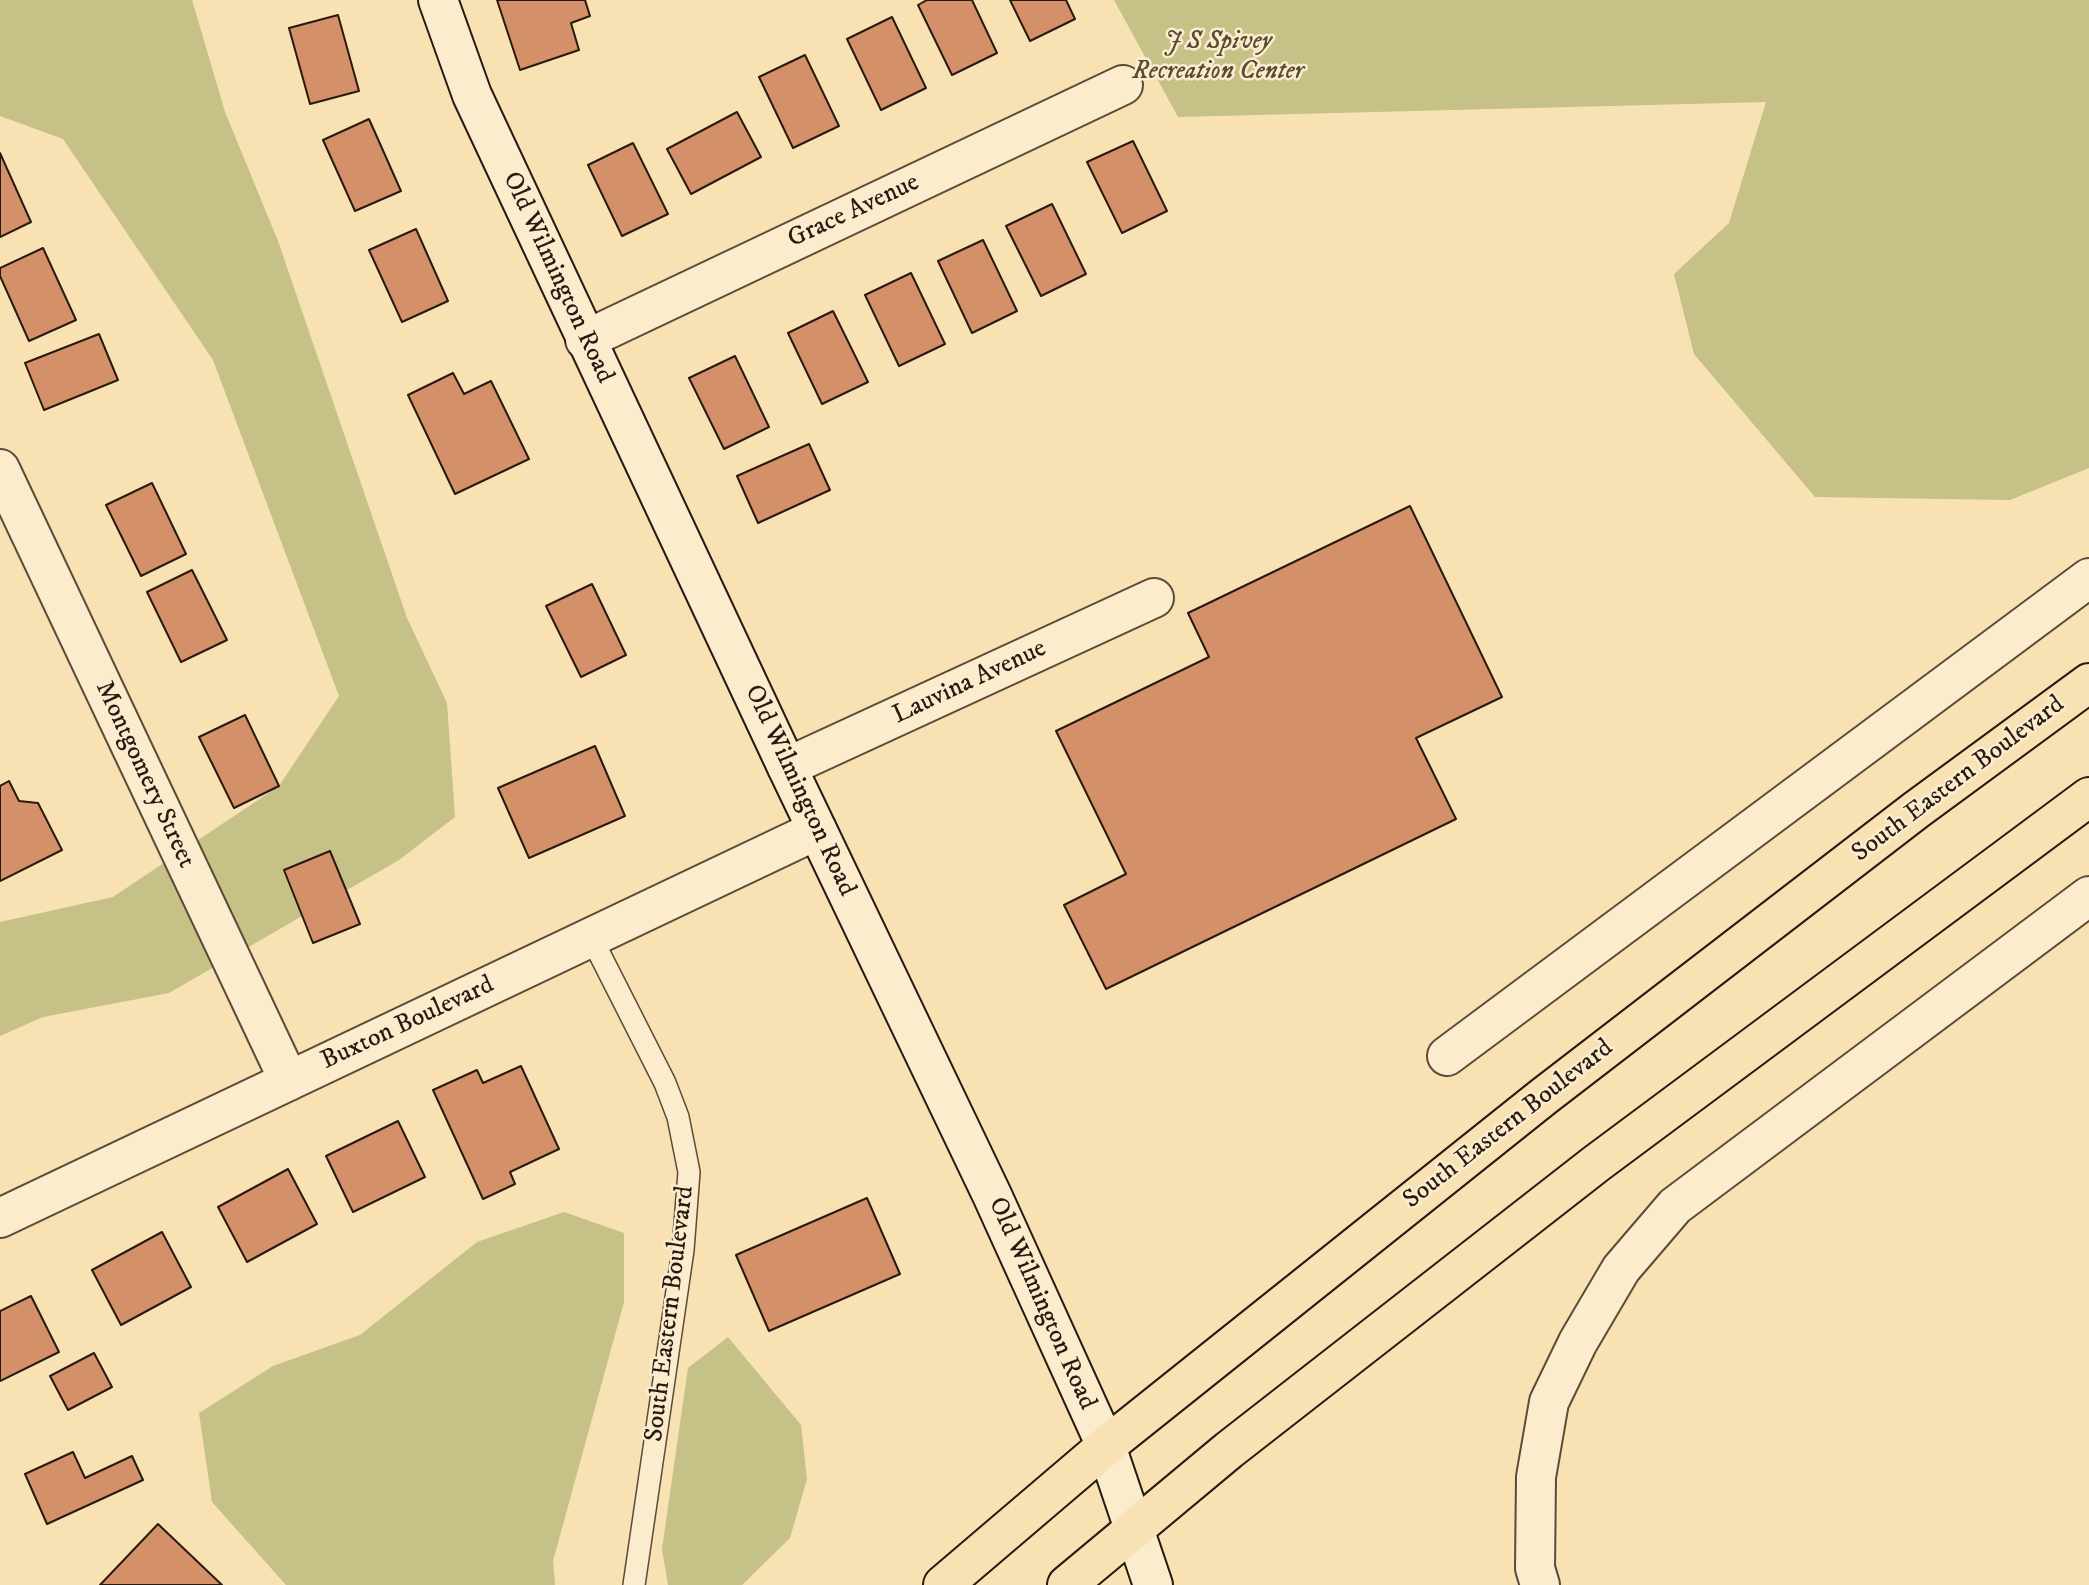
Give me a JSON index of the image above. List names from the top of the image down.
{
  "streets": {
    "highway": ["South Eastern Boulevard"],
    "street": [
      "Grace Avenue",
      "Old Wilmington Road",
      "Lauvina Avenue",
      "Montgomery Street",
      "Buxton Boulevard"
    ]
  },
  "crossings": [
    ["Grace Avenue", "Old Wilmington Road"],
    ["Old Wilmington Road", "Lauvina Avenue"],
    ["Old Wilmington Road", "South Eastern Boulevard"],
    ["Old Wilmington Road", "Buxton Boulevard"],
    ["Montgomery Street", "Buxton Boulevard"],
    ["South Eastern Boulevard", "Buxton Boulevard"]
  ],
  "parks": ["J S Spivey Recreation Center"]
}
